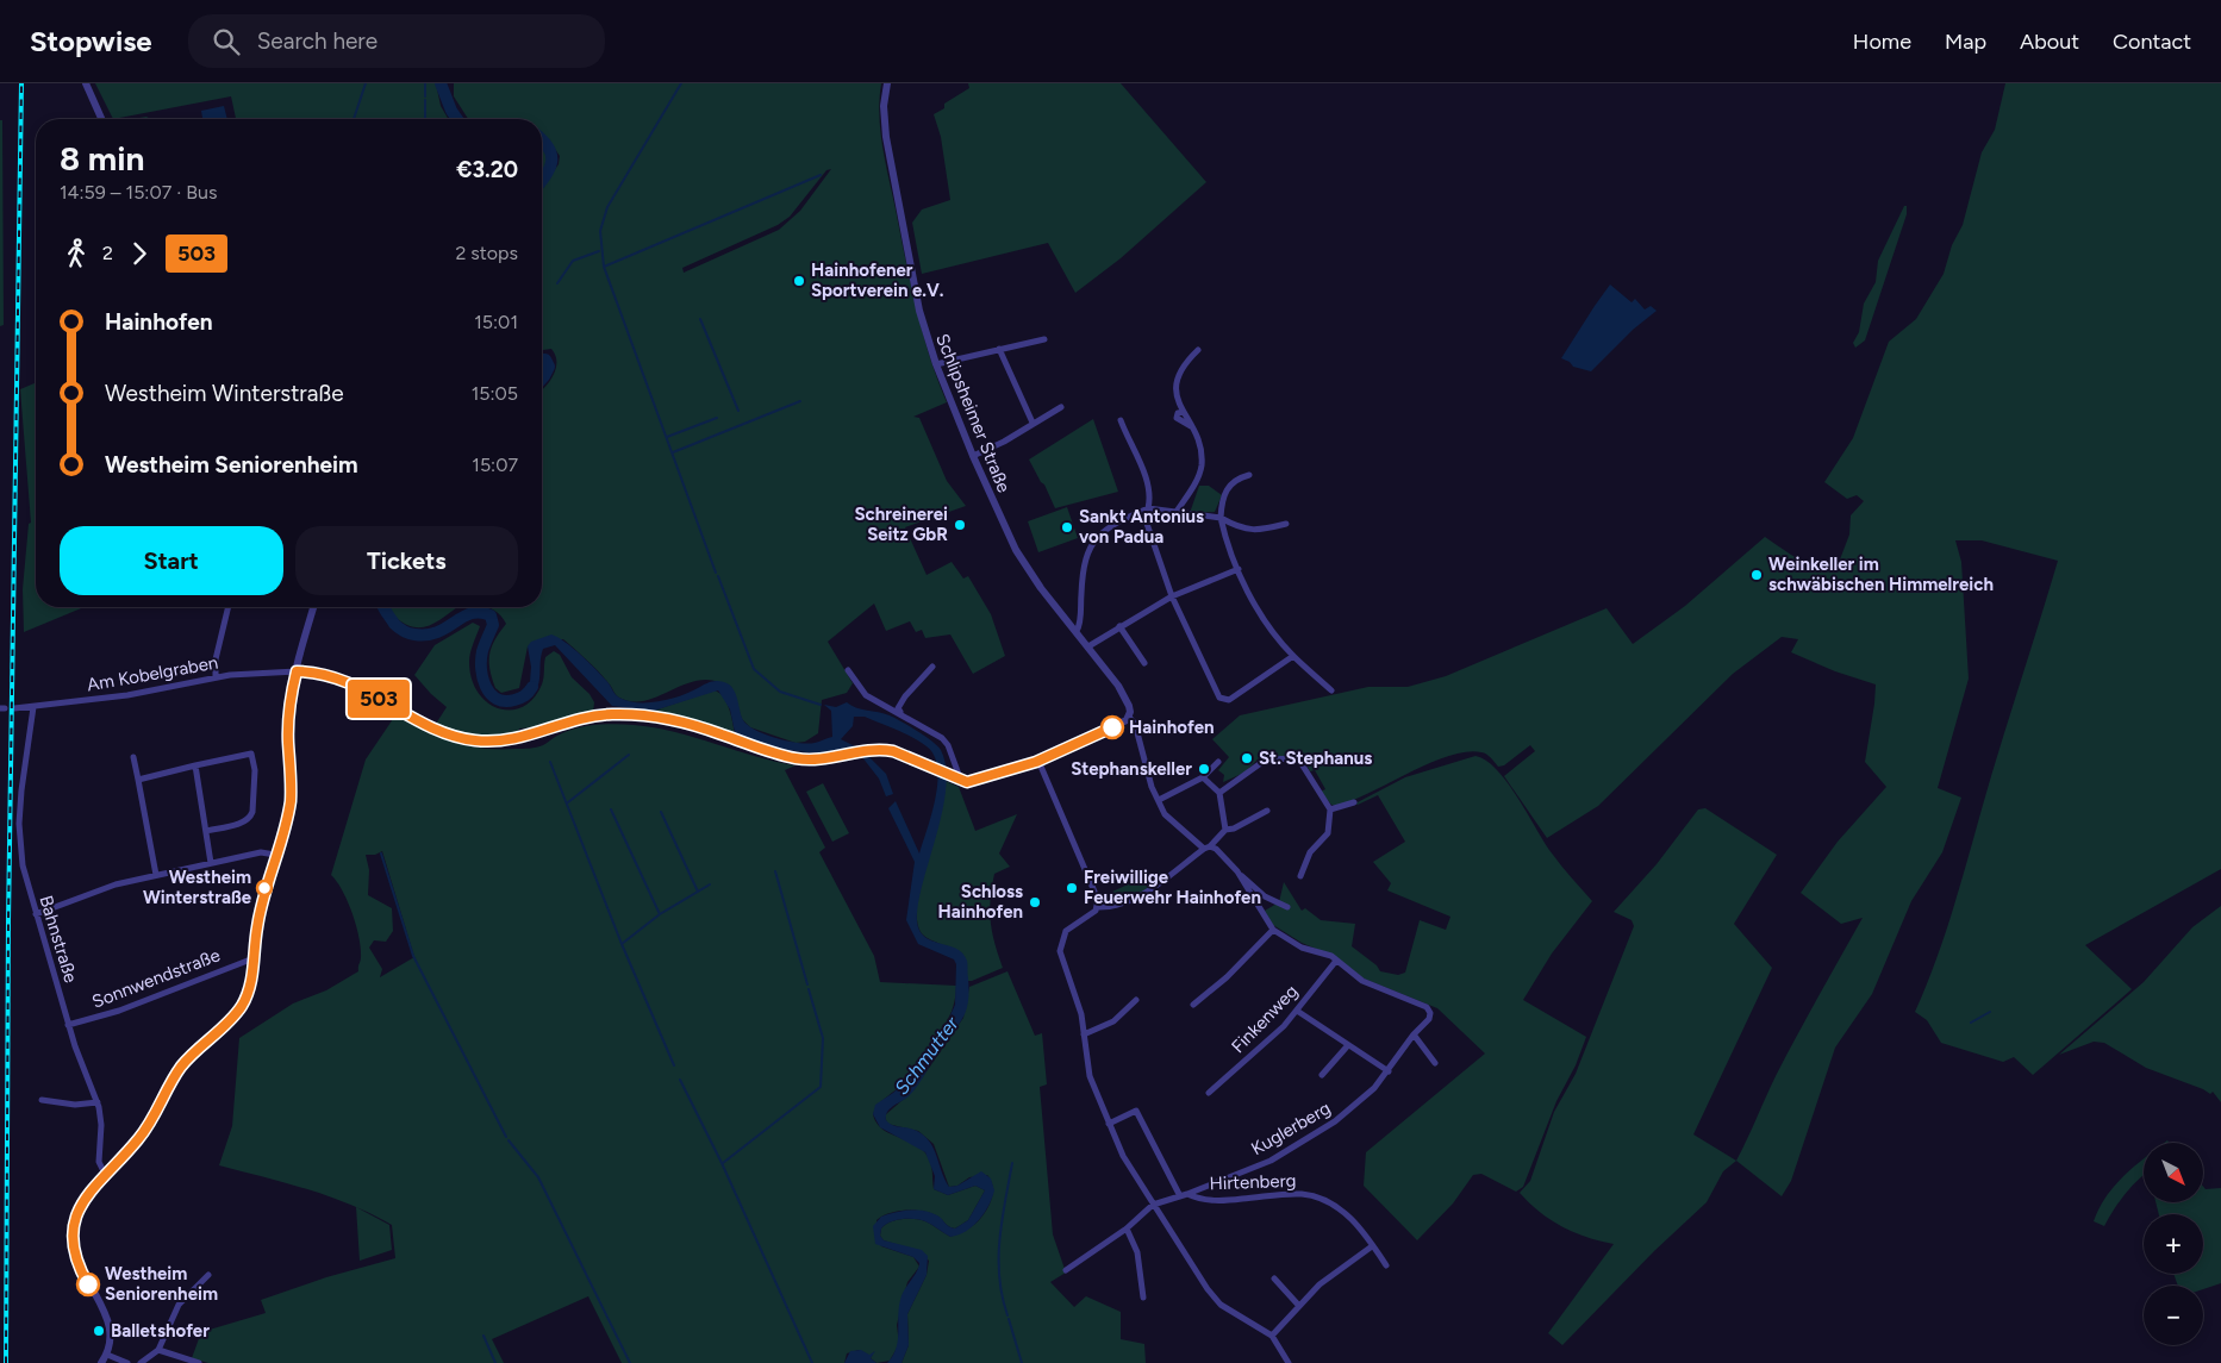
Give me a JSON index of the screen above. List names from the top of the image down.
{
  "streets": {
    "street": [
      "Schlipsheimer Straße",
      "Am Kobelgraben",
      "Bahnstraße",
      "Sonnwendstraße",
      "Finkenweg",
      "Kuglerberg",
      "Hirtenberg"
    ]
  },
  "crossings": [
    ["Schlipsheimer Straße", "Kuglerberg"],
    ["Am Kobelgraben", "Bahnstraße"],
    ["Bahnstraße", "Sonnwendstraße"],
    ["Finkenweg", "Kuglerberg"],
    ["Kuglerberg", "Hirtenberg"]
  ],
  "water": ["Schmutter"],
  "places": [
    "Hainhofener Sportverein e.V.",
    "Schreinerei Seitz GbR",
    "Sankt Antonius von Padua",
    "Weinkeller im schwäbischen Himmelreich",
    "Hainhofen",
    "St. Stephanus",
    "Stephanskeller",
    "Westheim Winterstraße",
    "Freiwillige Feuerwehr Hainhofen",
    "Schloss Hainhofen",
    "Westheim Seniorenheim",
    "Balletshofer"
  ],
  "lines": ["bus line 503"],
  "north": "bottom right",
  "page": {
    "header": "Stopwise",
    "search": "Search here",
    "nav": [
      "Home",
      "Map",
      "About",
      "Contact"
    ],
    "on_map": "503",
    "heading": ["8 min", "14:59 – 15:07 · Bus", "€3.20"],
    "legs": ["2", "503", "2 stops"],
    "list": [
      {
        "name": "Hainhofen",
        "value": "15:01"
      },
      {
        "name": "Westheim Winterstraße",
        "value": "15:05"
      },
      {
        "name": "Westheim Seniorenheim",
        "value": "15:07"
      }
    ],
    "buttons": ["Start", "Tickets"],
    "map_buttons": ["+", "−"]
  }
}
